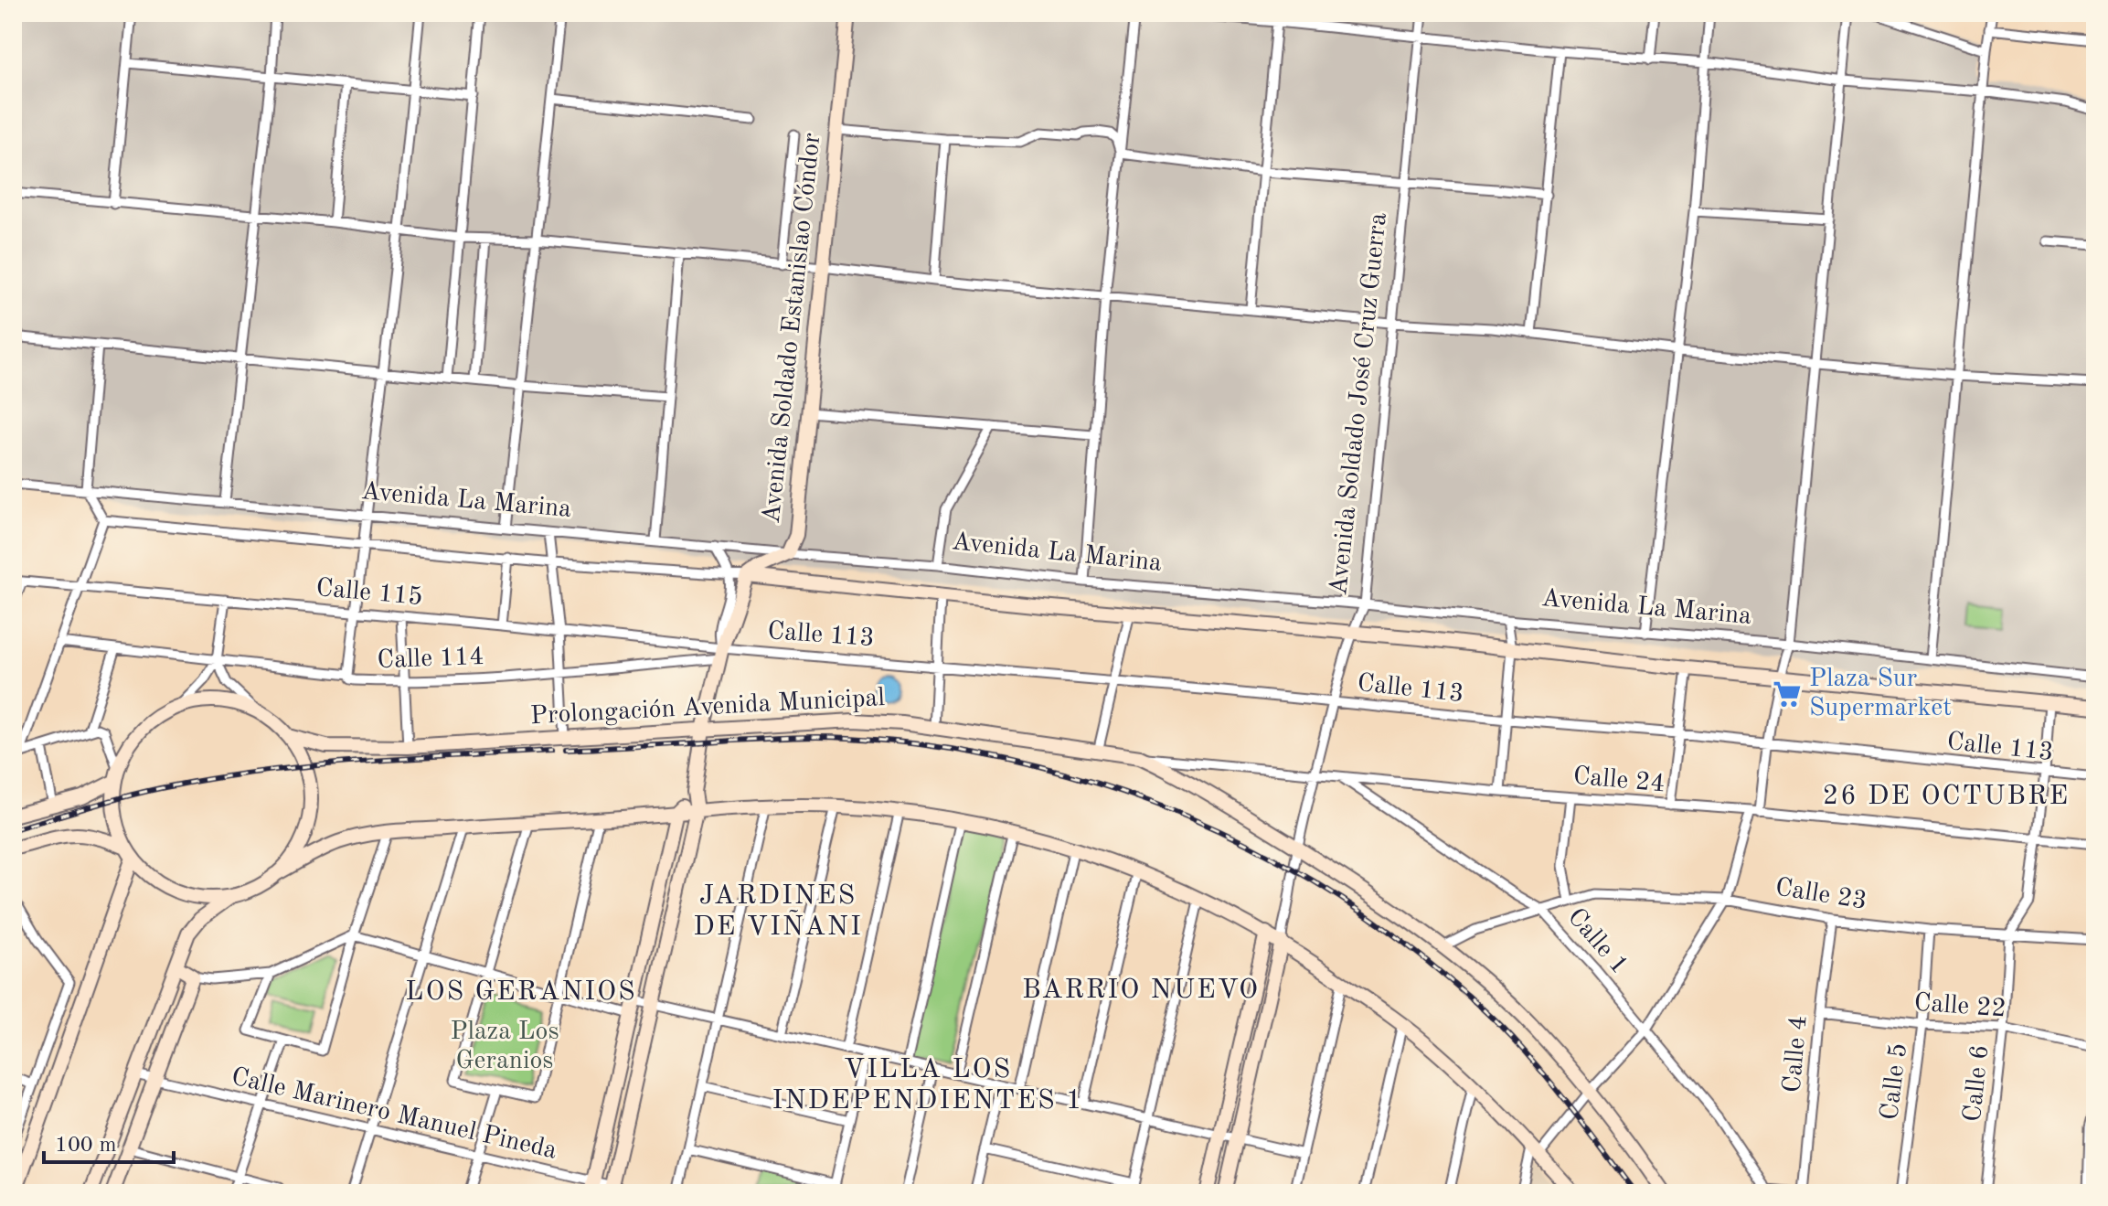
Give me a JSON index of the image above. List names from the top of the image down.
{
  "streets": {
    "street": [
      "Avenida Soldado Estanislao Cóndor",
      "Avenida Soldado José Cruz Guerra",
      "Avenida La Marina",
      "Calle 115",
      "Calle 113",
      "Calle 114",
      "Prolongación Avenida Municipal",
      "Calle 24",
      "Calle 23",
      "Calle 1",
      "Calle 22",
      "Calle 4",
      "Calle 5",
      "Calle 6",
      "Calle Marinero Manuel Pineda"
    ]
  },
  "crossings": [
    ["Avenida Soldado Estanislao Cóndor", "Avenida La Marina"],
    ["Avenida Soldado José Cruz Guerra", "Avenida La Marina"],
    ["Avenida Soldado José Cruz Guerra", "Calle 113"],
    ["Avenida Soldado José Cruz Guerra", "Prolongación Avenida Municipal"],
    ["Avenida Soldado José Cruz Guerra", "Calle 24"],
    ["Calle 115", "Calle 113"],
    ["Calle 115", "Calle 114"],
    ["Calle 113", "Calle 114"],
    ["Prolongación Avenida Municipal", "Calle 24"],
    ["Prolongación Avenida Municipal", "Calle 23"],
    ["Calle 24", "Calle 1"],
    ["Calle 23", "Calle 1"],
    ["Calle 23", "Calle 4"],
    ["Calle 23", "Calle 5"],
    ["Calle 23", "Calle 6"],
    ["Calle 22", "Calle 4"],
    ["Calle 22", "Calle 5"],
    ["Calle 22", "Calle 6"]
  ],
  "districts": [
    "26 DE OCTUBRE",
    "JARDINES DE VIÑANI",
    "BARRIO NUEVO",
    "LOS GERANIOS",
    "VILLA LOS INDEPENDIENTES 1"
  ],
  "parks": ["Plaza Los Geranios"],
  "places": {
    "supermarket": ["Plaza Sur Supermarket"]
  },
  "scale_bar": "100 m"
}
